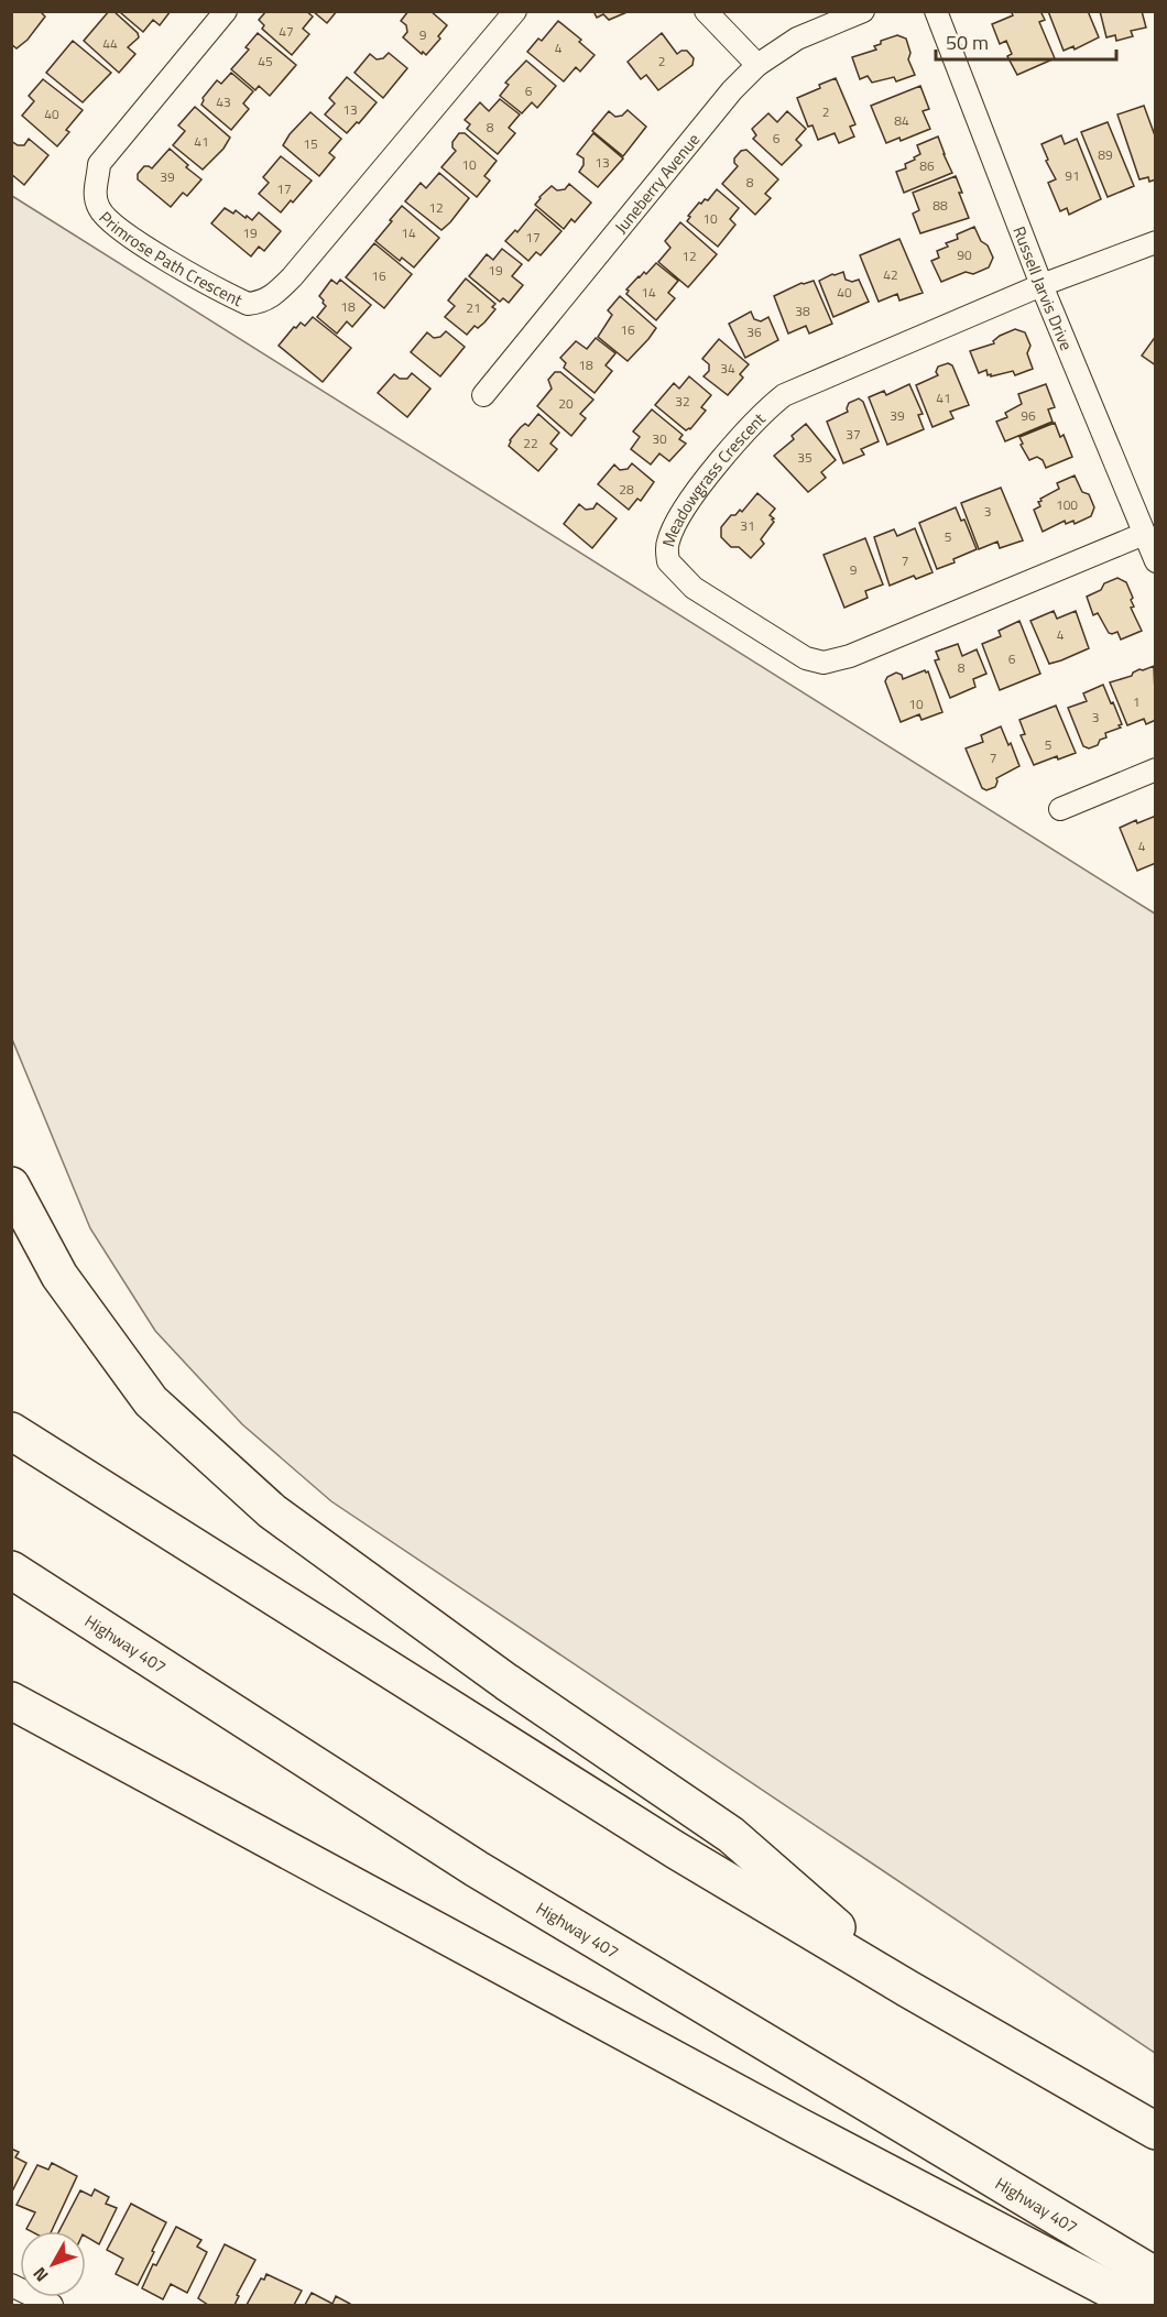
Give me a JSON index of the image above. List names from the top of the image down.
{
  "streets": {
    "highway": ["Highway 407"],
    "street": [
      "Juneberry Avenue",
      "Primrose Path Crescent",
      "Russell Jarvis Drive",
      "Meadowgrass Crescent"
    ]
  },
  "crossings": [
    ["Russell Jarvis Drive", "Meadowgrass Crescent"]
  ],
  "house_numbers": [
    "47",
    "9",
    "44",
    "4",
    "45",
    "2",
    "6",
    "43",
    "13",
    "2",
    "40",
    "84",
    "8",
    "6",
    "41",
    "15",
    "89",
    "13",
    "10",
    "86",
    "91",
    "39",
    "8",
    "17",
    "88",
    "12",
    "10",
    "19",
    "14",
    "17",
    "90",
    "12",
    "19",
    "42",
    "16",
    "14",
    "40",
    "18",
    "21",
    "38",
    "16",
    "36",
    "18",
    "34",
    "41",
    "32",
    "20",
    "39",
    "96",
    "37",
    "30",
    "22",
    "35",
    "28",
    "100",
    "3",
    "31",
    "5",
    "7",
    "9",
    "4",
    "6",
    "8",
    "1",
    "10",
    "3",
    "5",
    "7",
    "4"
  ],
  "scale_bar": "50 m",
  "north": "bottom left"
}
